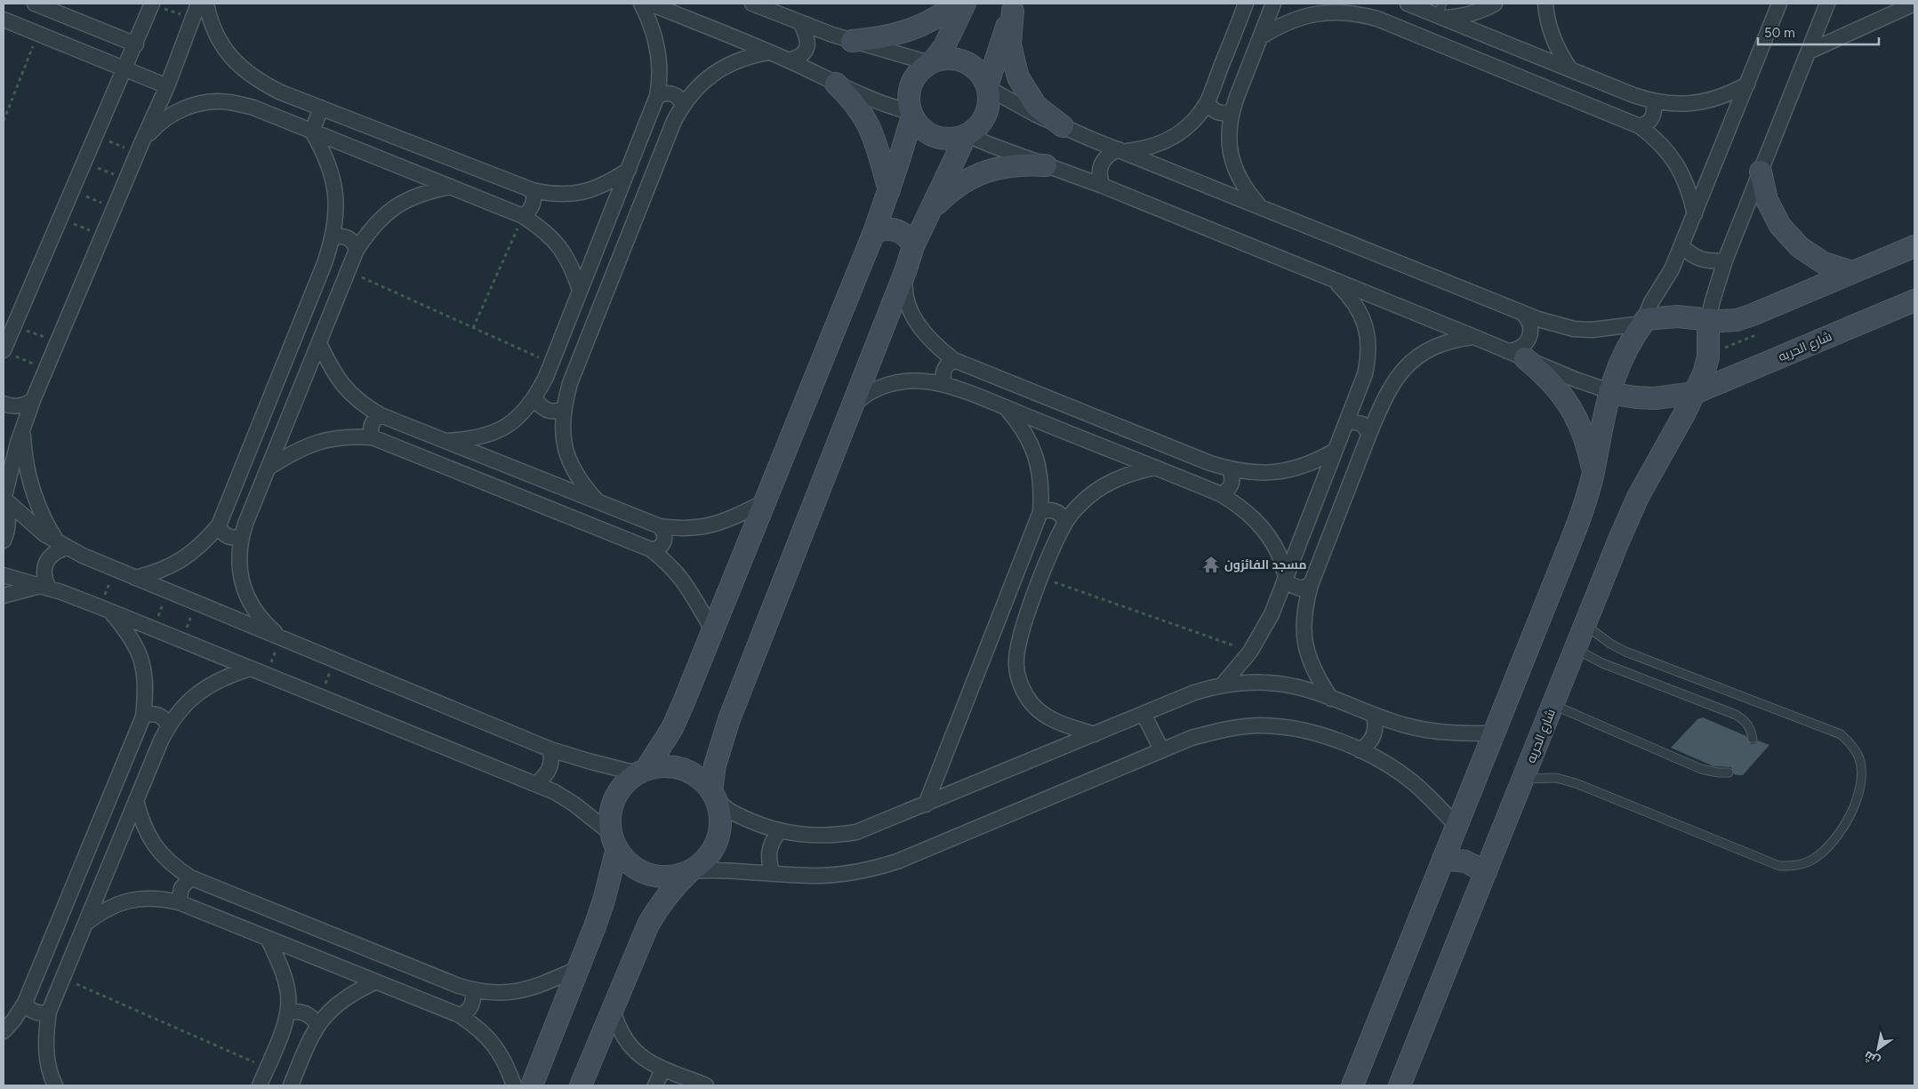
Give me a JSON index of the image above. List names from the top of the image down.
{
  "streets": {
    "street": ["شارع الحريه"]
  },
  "places": {
    "temple": ["مسجد الفائزون"]
  },
  "scale_bar": "50 m",
  "north": "bottom left"
}
